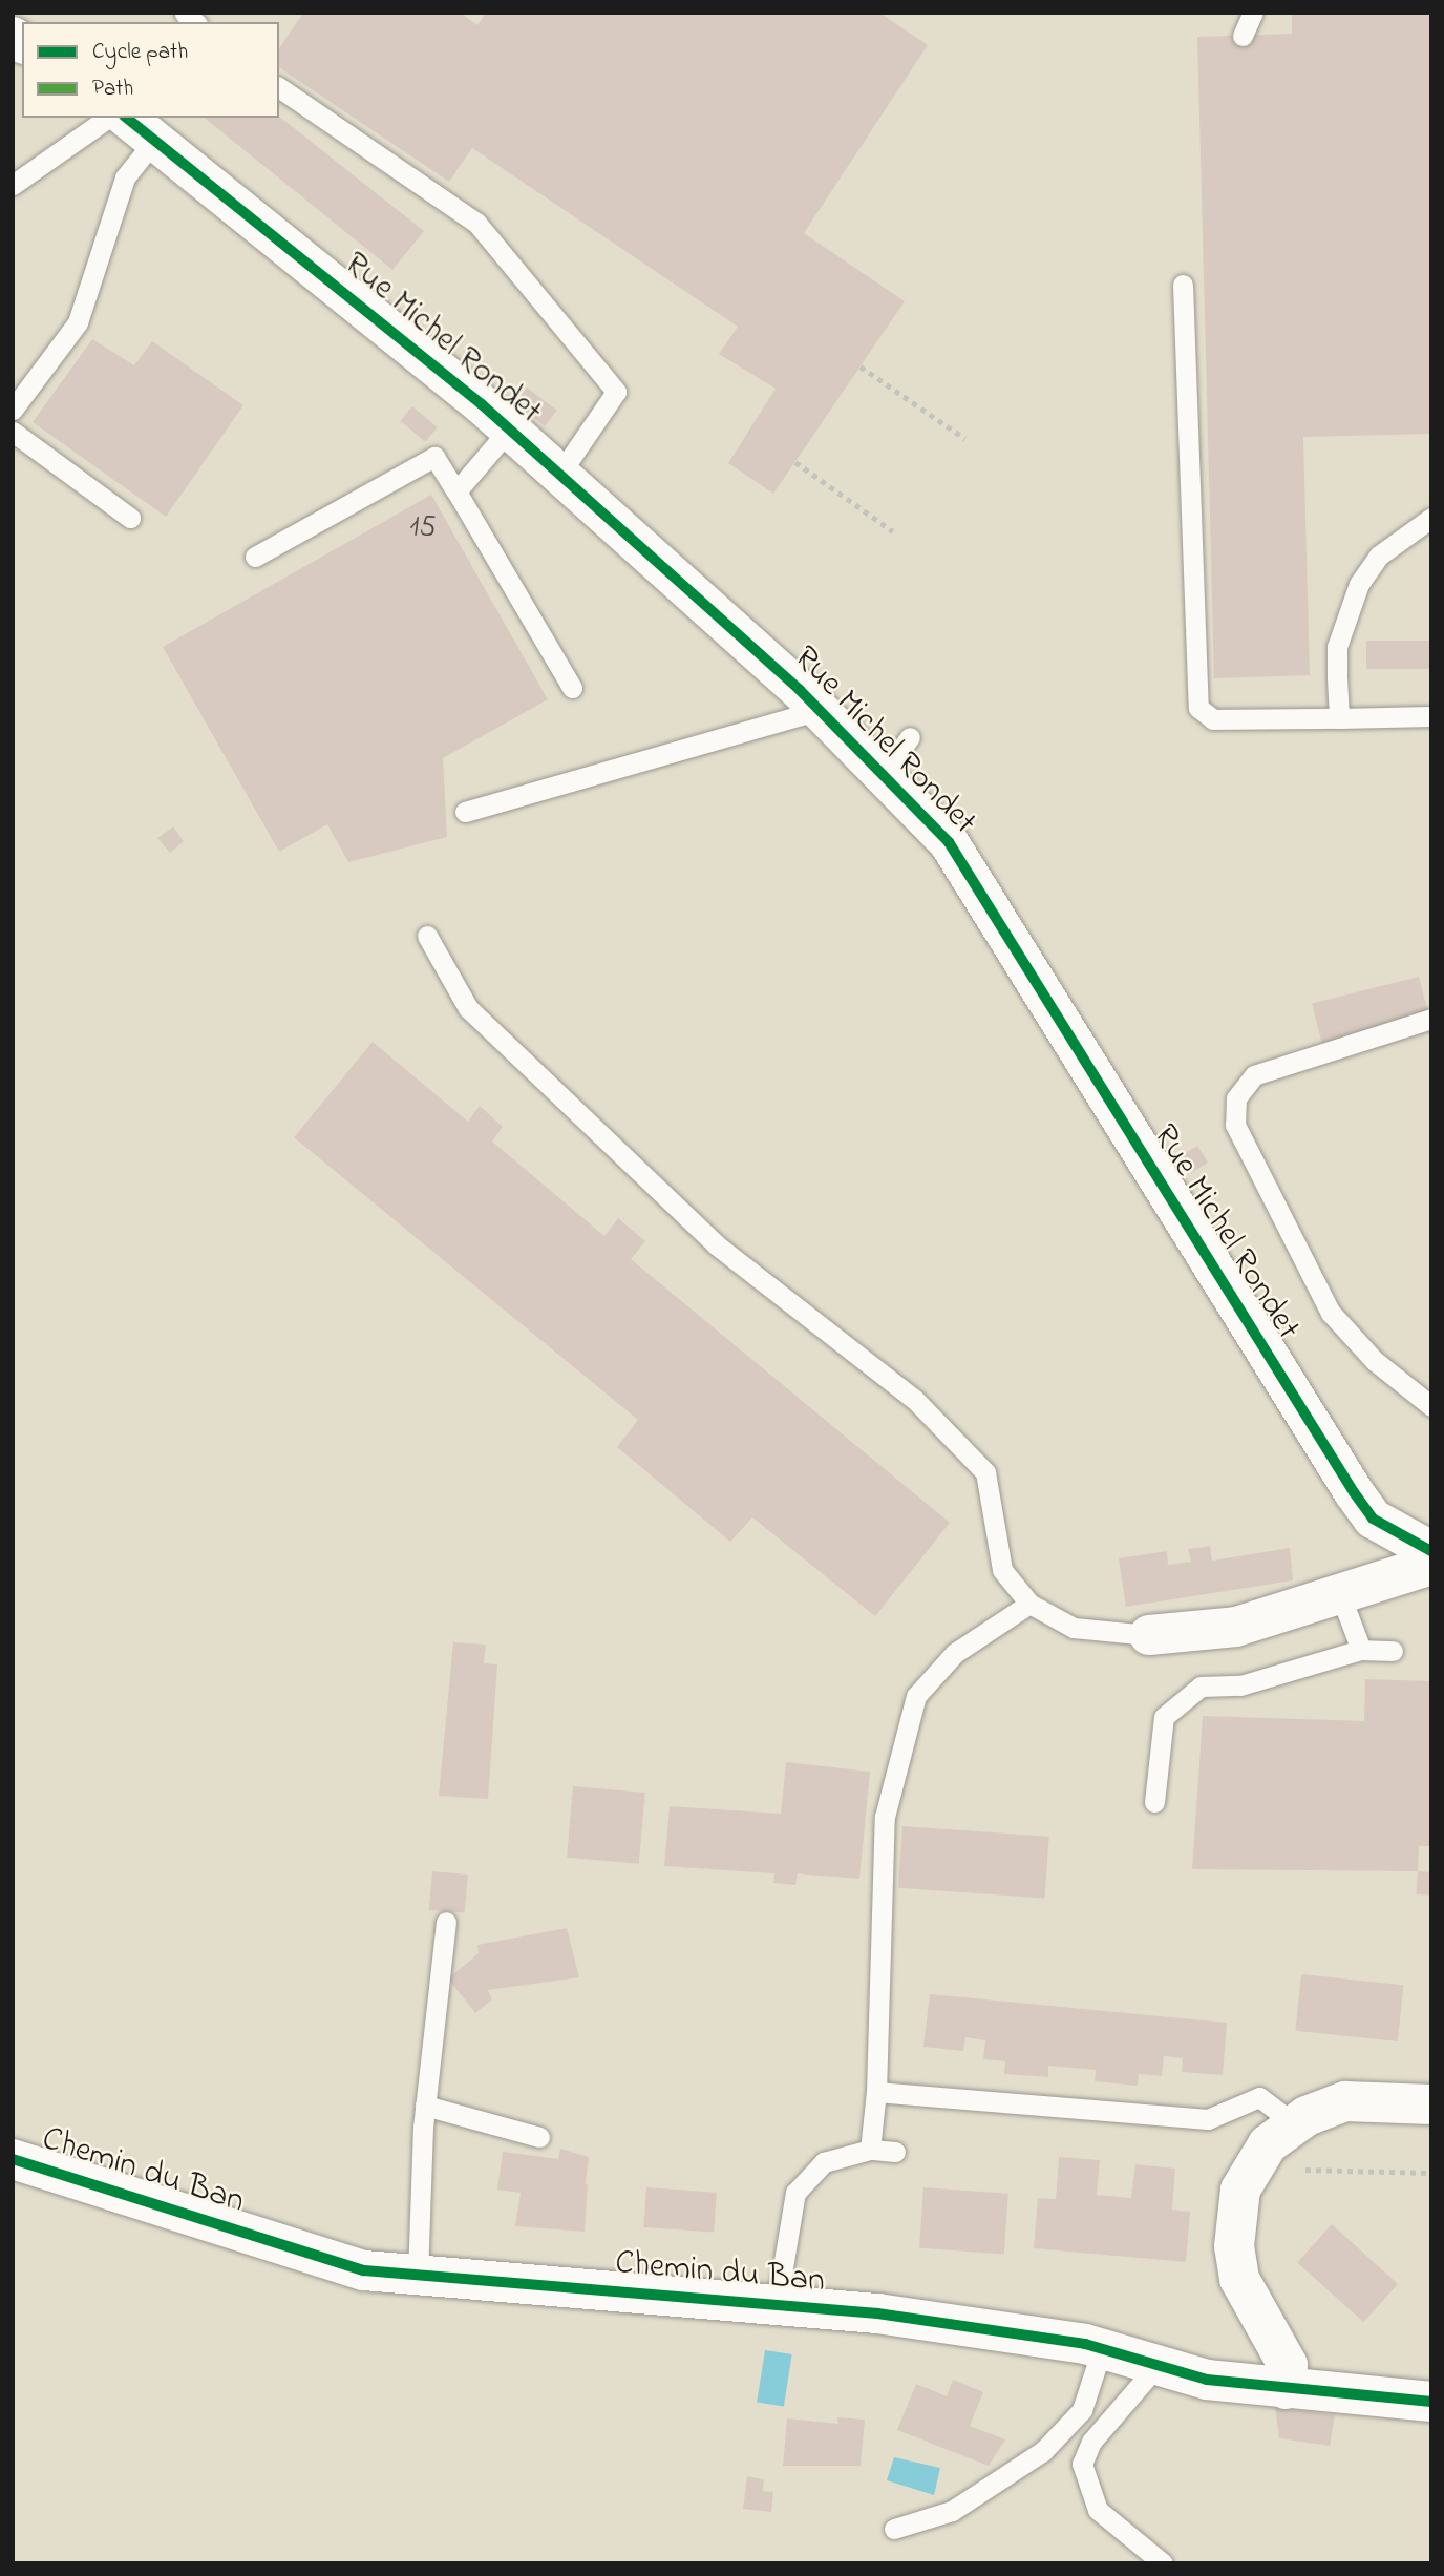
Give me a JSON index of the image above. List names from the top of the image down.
{
  "streets": {
    "street": ["Rue Michel Rondet", "Chemin du Ban"]
  },
  "house_numbers": ["15"],
  "legend": ["Cycle path", "Path"]
}
